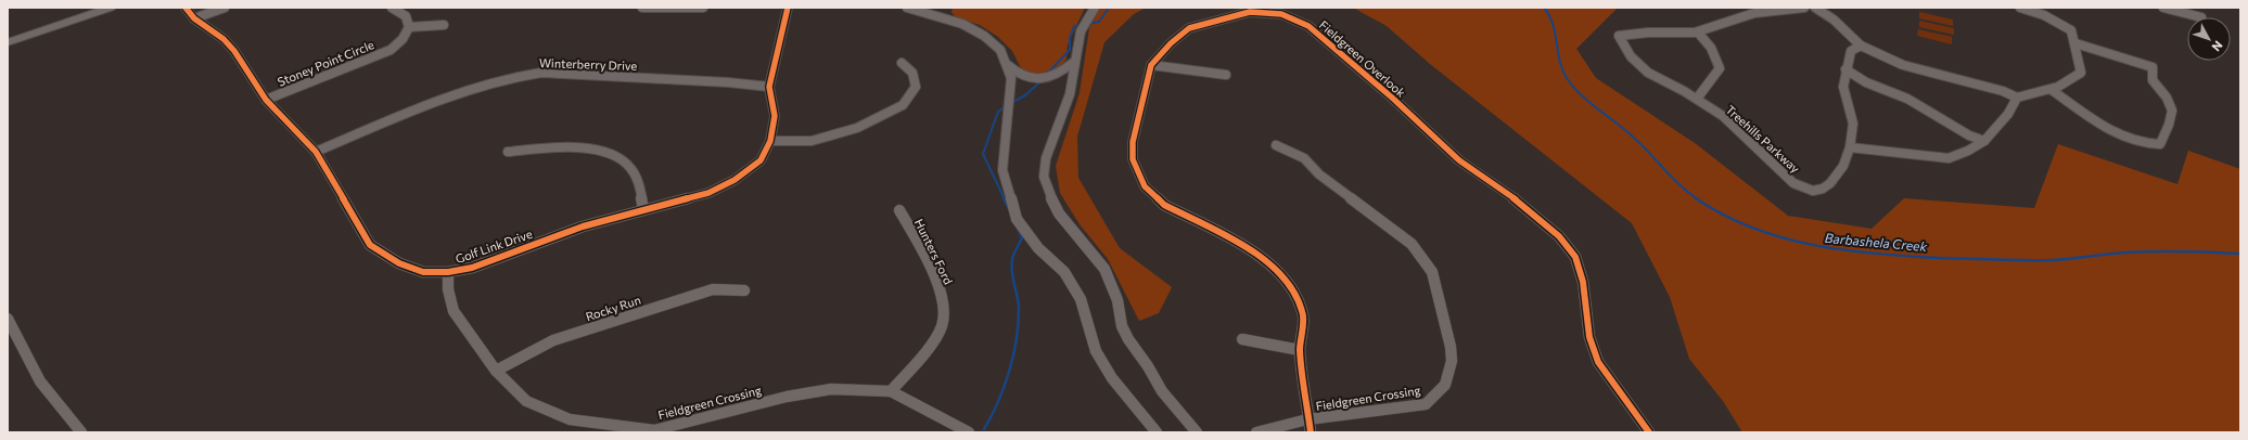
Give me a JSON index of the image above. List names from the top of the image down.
{
  "streets": {
    "street": [
      "Fieldgreen Overlook",
      "Stoney Point Circle",
      "Winterberry Drive",
      "Treehills Parkway",
      "Golf Link Drive",
      "Hunters Ford",
      "Rocky Run",
      "Fieldgreen Crossing"
    ]
  },
  "crossings": [
    ["Fieldgreen Overlook", "Fieldgreen Crossing"],
    ["Stoney Point Circle", "Golf Link Drive"],
    ["Winterberry Drive", "Golf Link Drive"],
    ["Golf Link Drive", "Fieldgreen Crossing"],
    ["Hunters Ford", "Fieldgreen Crossing"],
    ["Rocky Run", "Fieldgreen Crossing"]
  ],
  "water": ["Barbashela Creek"],
  "north": "bottom right"
}
